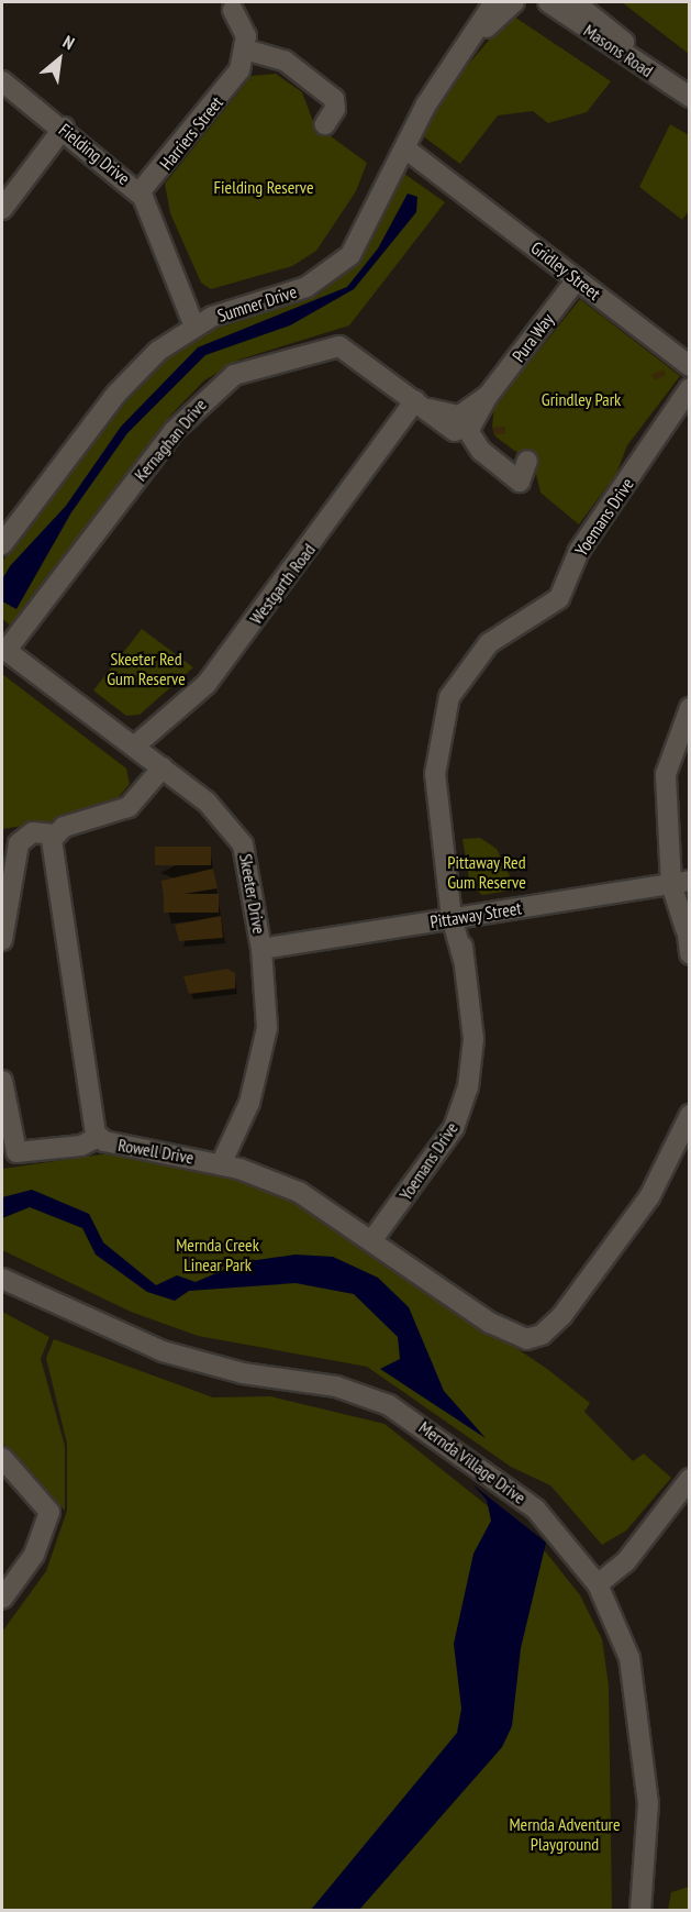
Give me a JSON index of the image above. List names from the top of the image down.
{
  "streets": {
    "street": [
      "Masons Road",
      "Harriers Street",
      "Fielding Drive",
      "Gridley Street",
      "Sumner Drive",
      "Pura Way",
      "Kernaghan Drive",
      "Yoemans Drive",
      "Westgarth Road",
      "Skeeter Drive",
      "Pittaway Street",
      "Rowell Drive",
      "Mernda Village Drive"
    ]
  },
  "crossings": [
    ["Harriers Street", "Fielding Drive"],
    ["Fielding Drive", "Sumner Drive"],
    ["Gridley Street", "Sumner Drive"],
    ["Gridley Street", "Pura Way"],
    ["Pura Way", "Kernaghan Drive"],
    ["Kernaghan Drive", "Westgarth Road"],
    ["Kernaghan Drive", "Skeeter Drive"],
    ["Yoemans Drive", "Pittaway Street"],
    ["Yoemans Drive", "Rowell Drive"],
    ["Westgarth Road", "Skeeter Drive"],
    ["Skeeter Drive", "Pittaway Street"],
    ["Skeeter Drive", "Rowell Drive"]
  ],
  "parks": [
    "Fielding Reserve",
    "Grindley Park",
    "Skeeter Red Gum Reserve",
    "Pittaway Red Gum Reserve",
    "Mernda Creek Linear Park",
    "Mernda Adventure Playground"
  ],
  "north": "top right"
}
